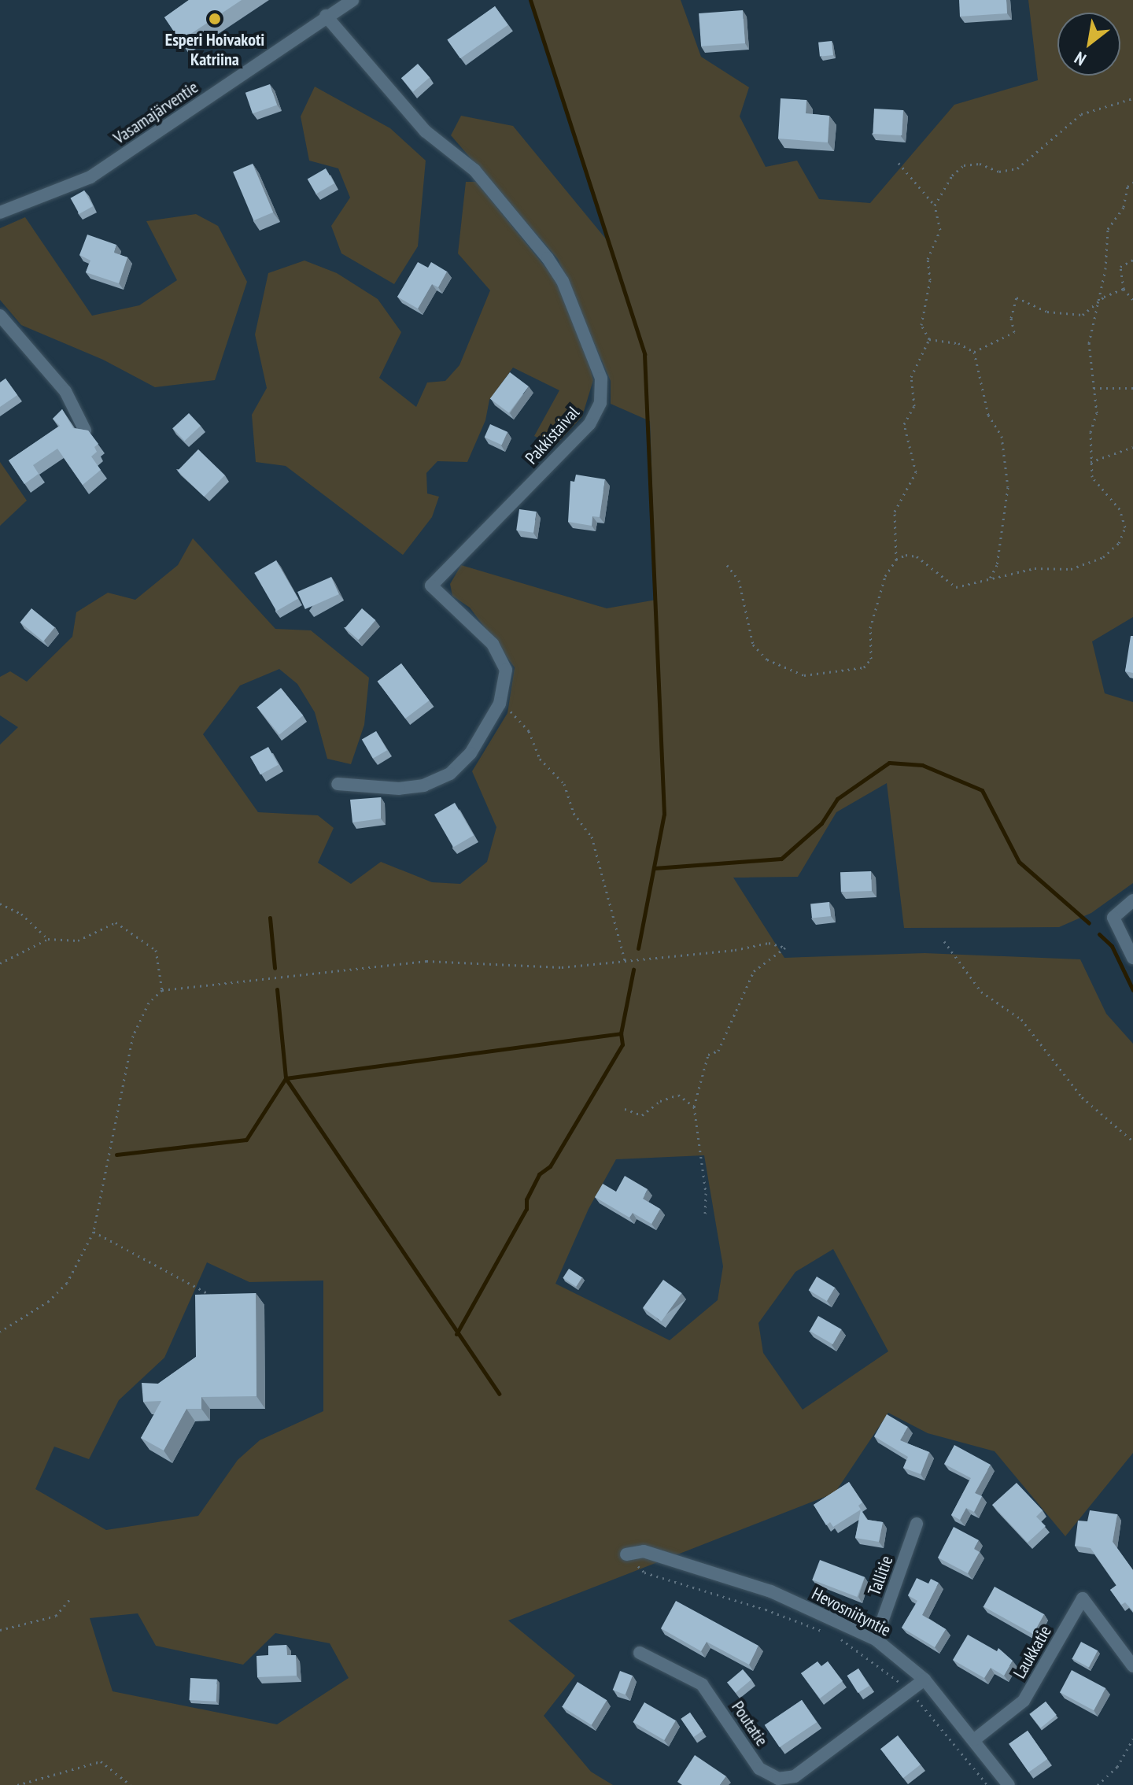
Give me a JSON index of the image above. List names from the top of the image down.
{
  "streets": {
    "street": [
      "Vasamajärventie",
      "Pakkistaival",
      "Tallitie",
      "Hevosniityntie",
      "Laukkatie",
      "Poutatie"
    ]
  },
  "crossings": [
    ["Vasamajärventie", "Pakkistaival"],
    ["Tallitie", "Hevosniityntie"],
    ["Hevosniityntie", "Laukkatie"],
    ["Hevosniityntie", "Poutatie"]
  ],
  "places": ["Esperi Hoivakoti Katriina"],
  "north": "bottom left"
}
